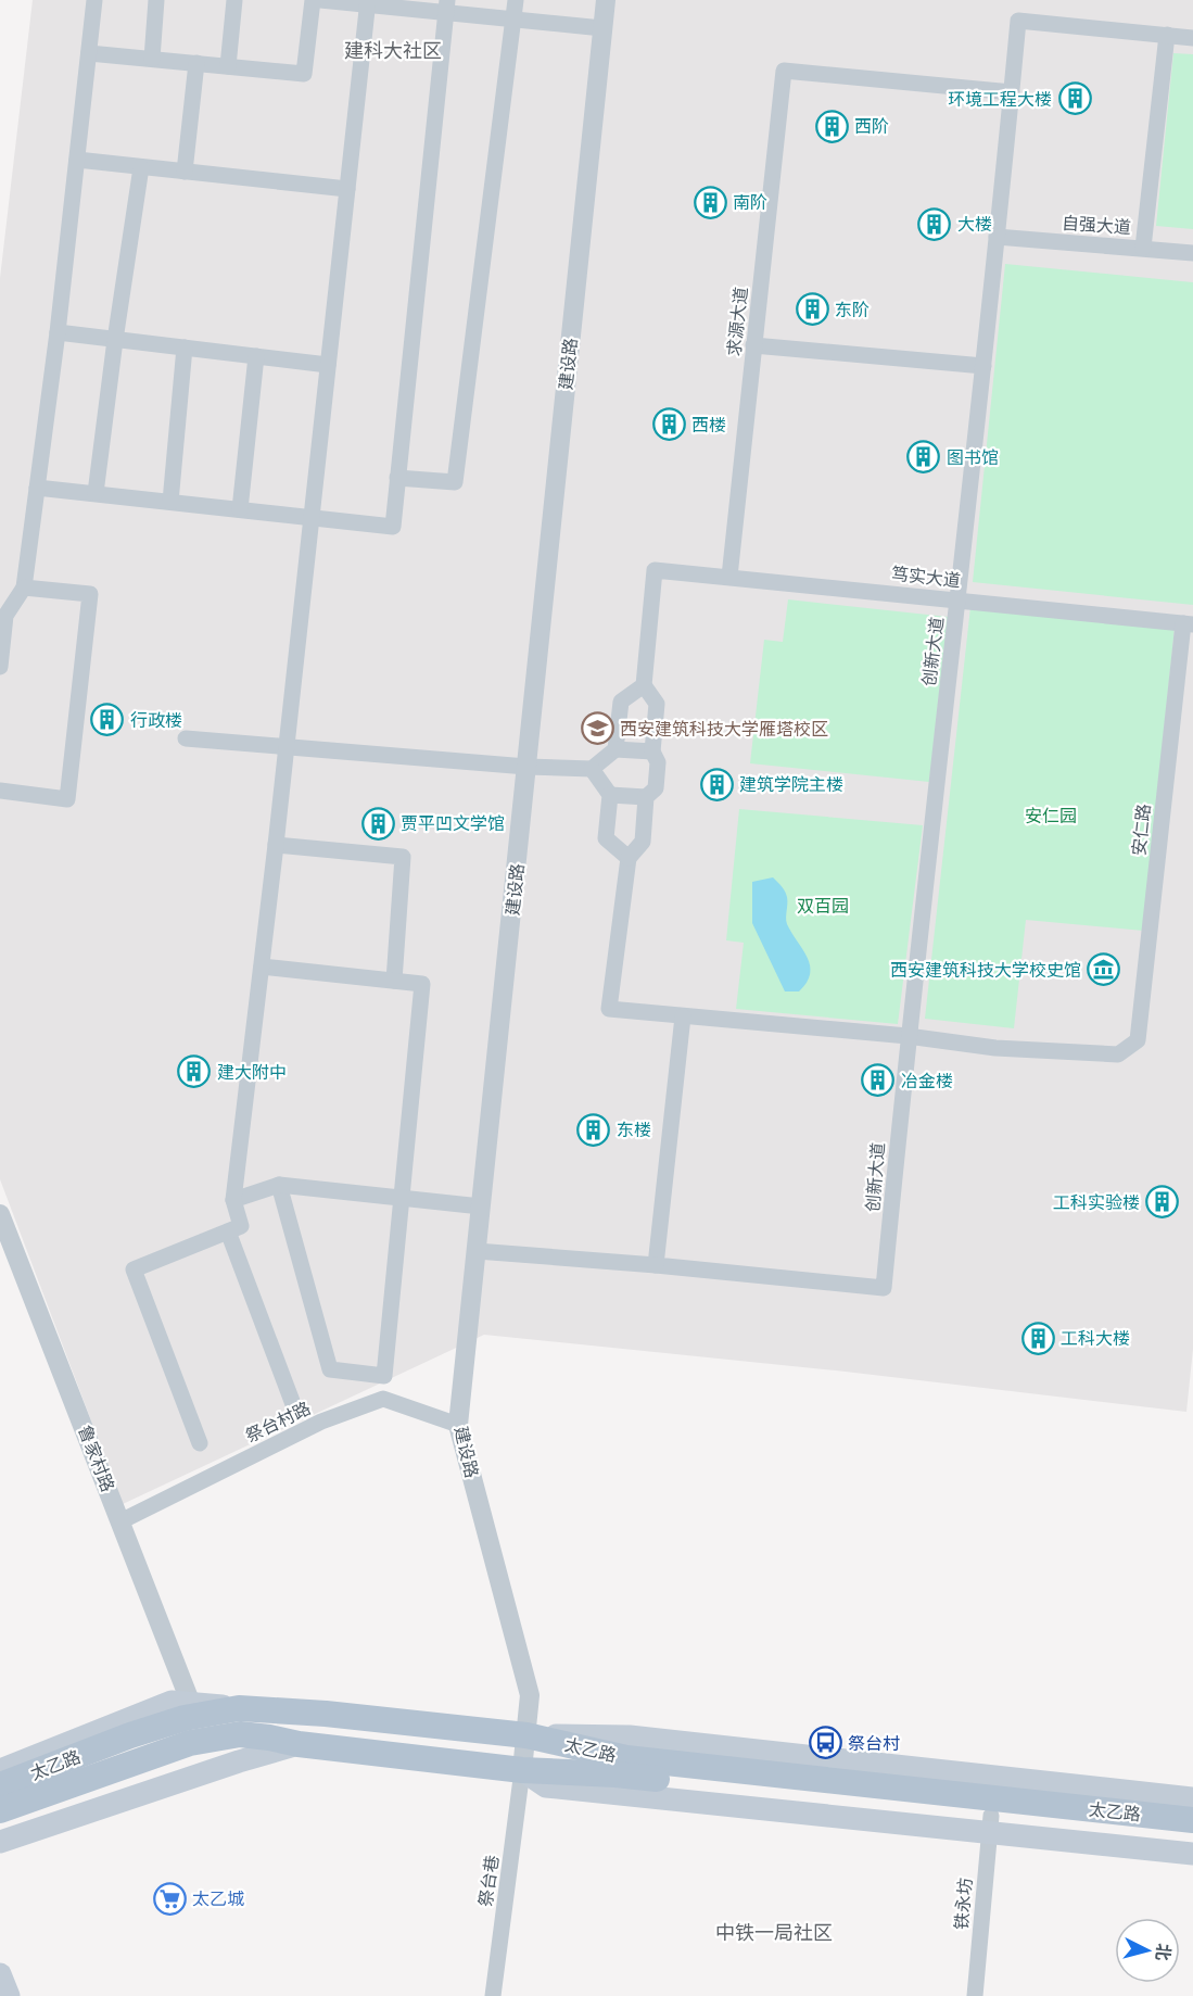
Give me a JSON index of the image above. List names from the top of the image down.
{
  "streets": {
    "main road": ["太乙路"],
    "street": [
      "自强大道",
      "求源大道",
      "建设路",
      "笃实大道",
      "创新大道",
      "安仁路",
      "祭台村路",
      "鲁家村路",
      "祭台巷",
      "铁永坊"
    ]
  },
  "crossings": [
    ["自强大道", "创新大道"],
    ["求源大道", "笃实大道"],
    ["求源大道", "创新大道"],
    ["建设路", "祭台村路"],
    ["建设路", "太乙路"],
    ["建设路", "祭台巷"],
    ["笃实大道", "创新大道"],
    ["笃实大道", "安仁路"],
    ["创新大道", "安仁路"],
    ["祭台村路", "鲁家村路"],
    ["太乙路", "祭台巷"],
    ["太乙路", "铁永坊"]
  ],
  "districts": ["建科大社区", "中铁一局社区"],
  "parks": ["安仁园", "双百园"],
  "places": {
    "building": [
      "环境工程大楼",
      "西阶",
      "南阶",
      "大楼",
      "东阶",
      "西楼",
      "图书馆",
      "行政楼",
      "建筑学院主楼",
      "贾平凹文学馆",
      "建大附中",
      "冶金楼",
      "东楼",
      "工科实验楼",
      "工科大楼"
    ],
    "school or university": ["西安建筑科技大学雁塔校区"],
    "museum": ["西安建筑科技大学校史馆"],
    "bus stop": ["祭台村"],
    "supermarket": ["太乙城"]
  },
  "north": "right"
}
